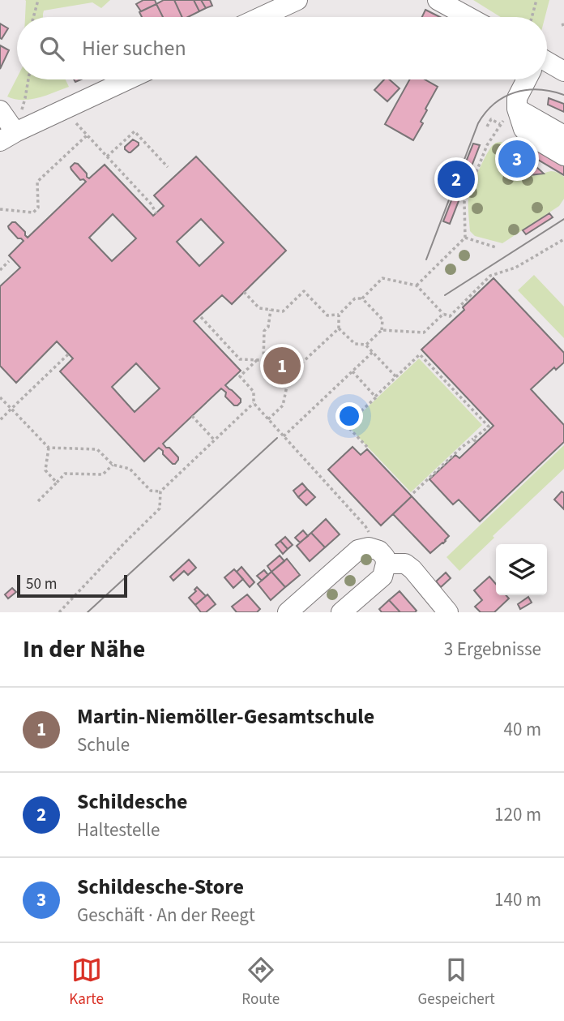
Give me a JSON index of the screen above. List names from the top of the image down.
{
  "scale_bar": "50 m",
  "page": {
    "search": "Hier suchen",
    "pins": ["3", "2", "1"],
    "scale": "50 m",
    "heading": ["In der Nähe", "3 Ergebnisse"],
    "list": [
      {
        "mark": "1",
        "name": "Martin-Niemöller-Gesamtschule",
        "note": "Schule",
        "value": "40 m"
      },
      {
        "mark": "2",
        "name": "Schildesche",
        "note": "Haltestelle",
        "value": "120 m"
      },
      {
        "mark": "3",
        "name": "Schildesche-Store",
        "note": "Geschäft · An der Reegt",
        "value": "140 m"
      }
    ],
    "nav": ["Karte", "Route", "Gespeichert"]
  }
}
